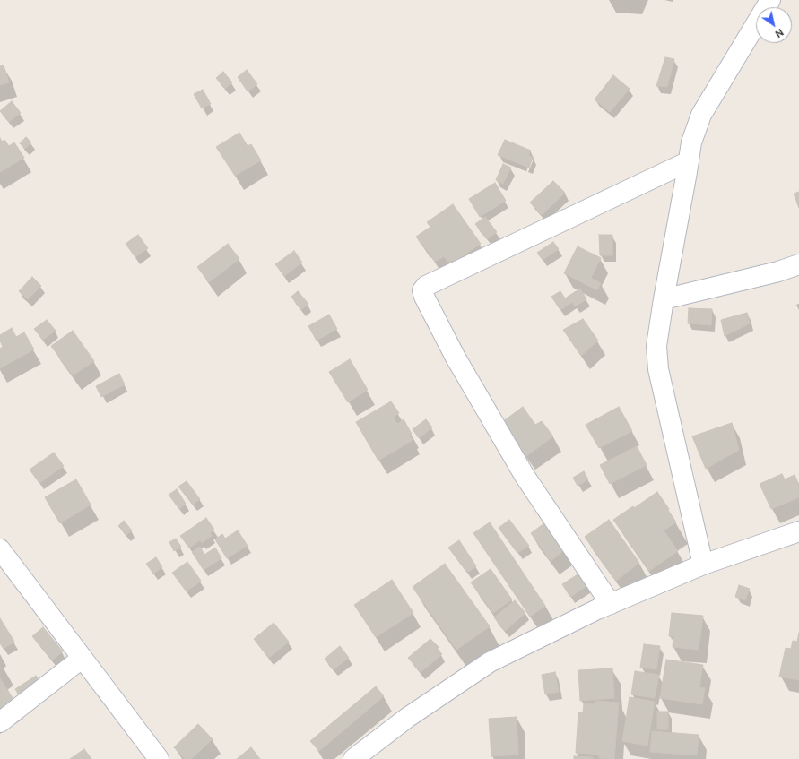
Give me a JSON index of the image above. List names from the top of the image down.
{
  "north": "bottom right"
}
